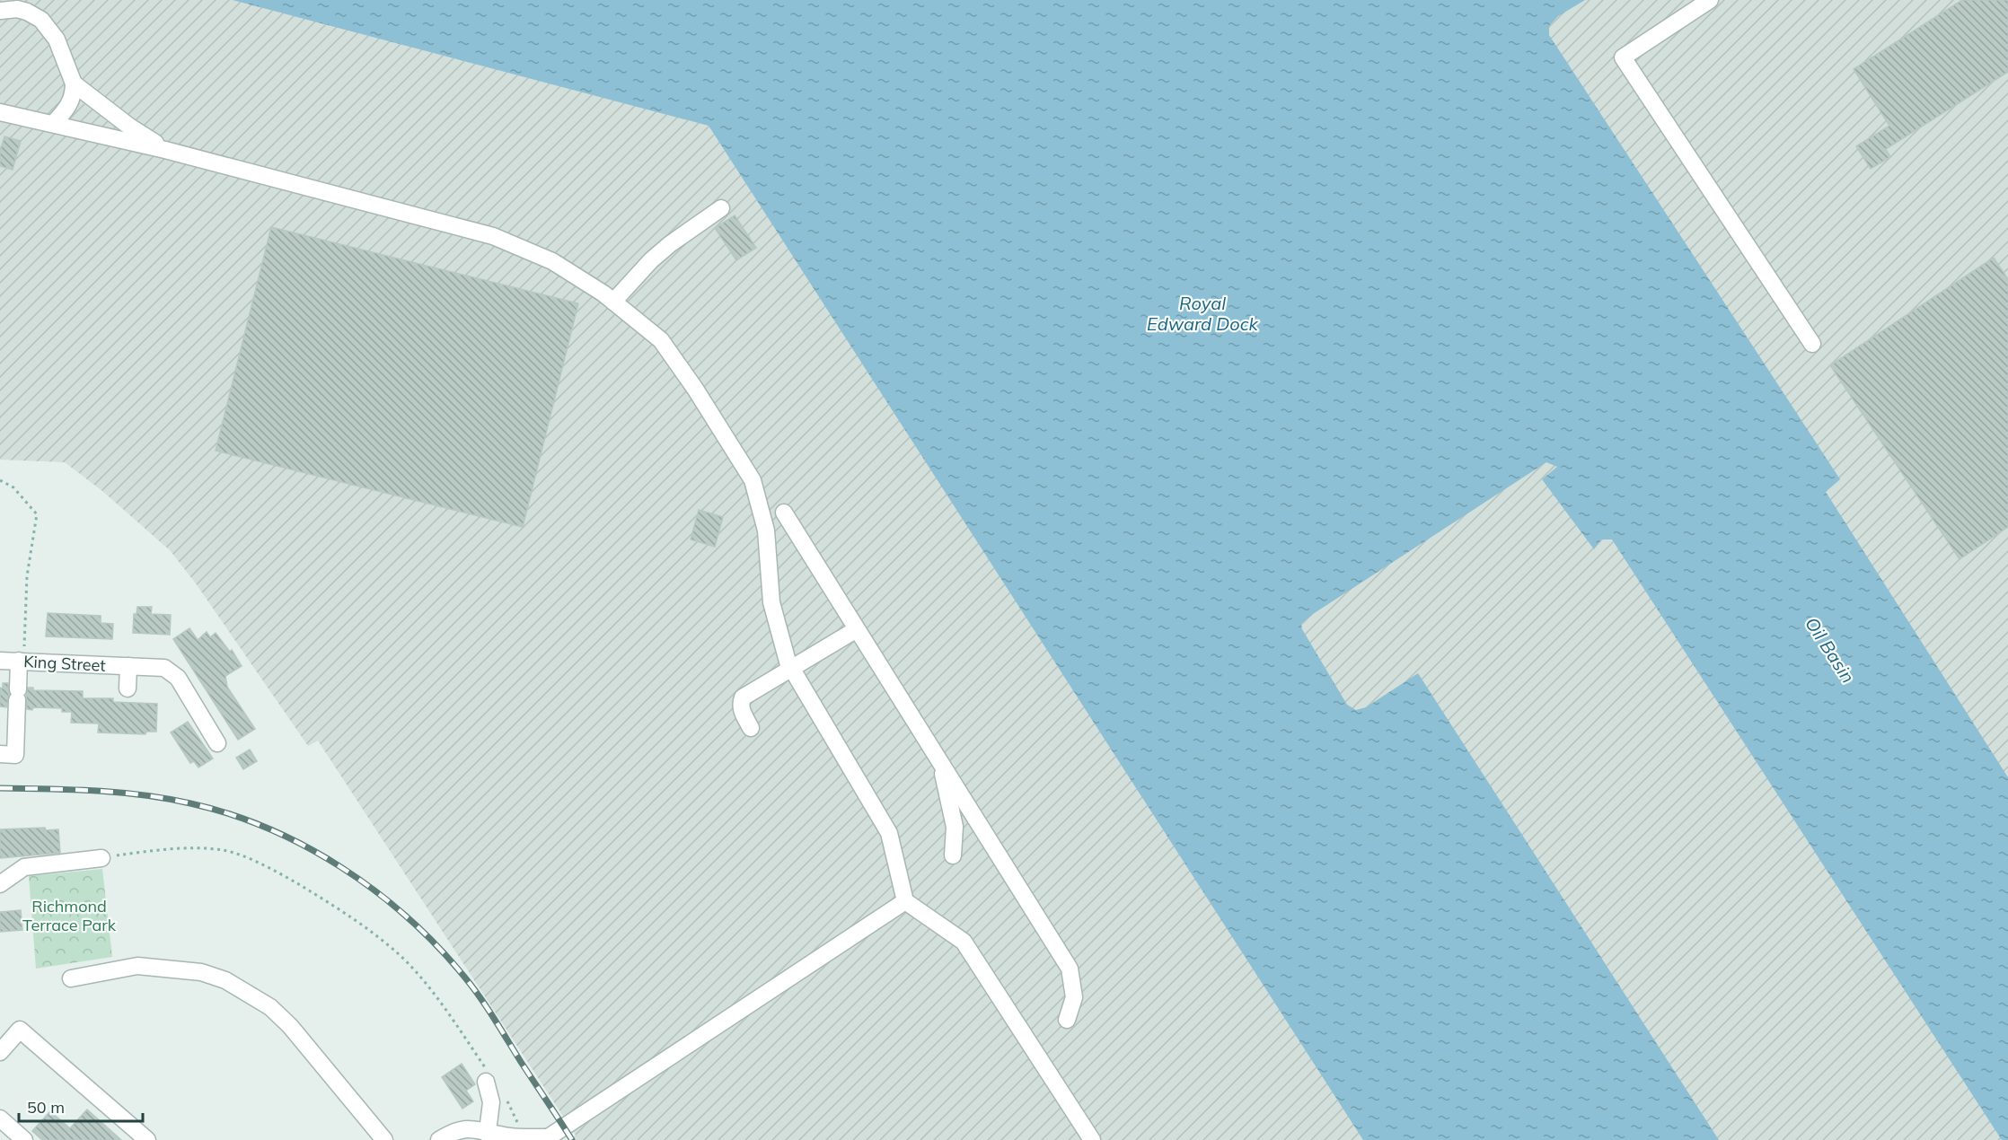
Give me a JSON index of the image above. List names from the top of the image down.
{
  "streets": {
    "street": ["King Street"]
  },
  "water": ["Royal Edward Dock", "Oil Basin"],
  "parks": ["Richmond Terrace Park"],
  "scale_bar": "50 m"
}
